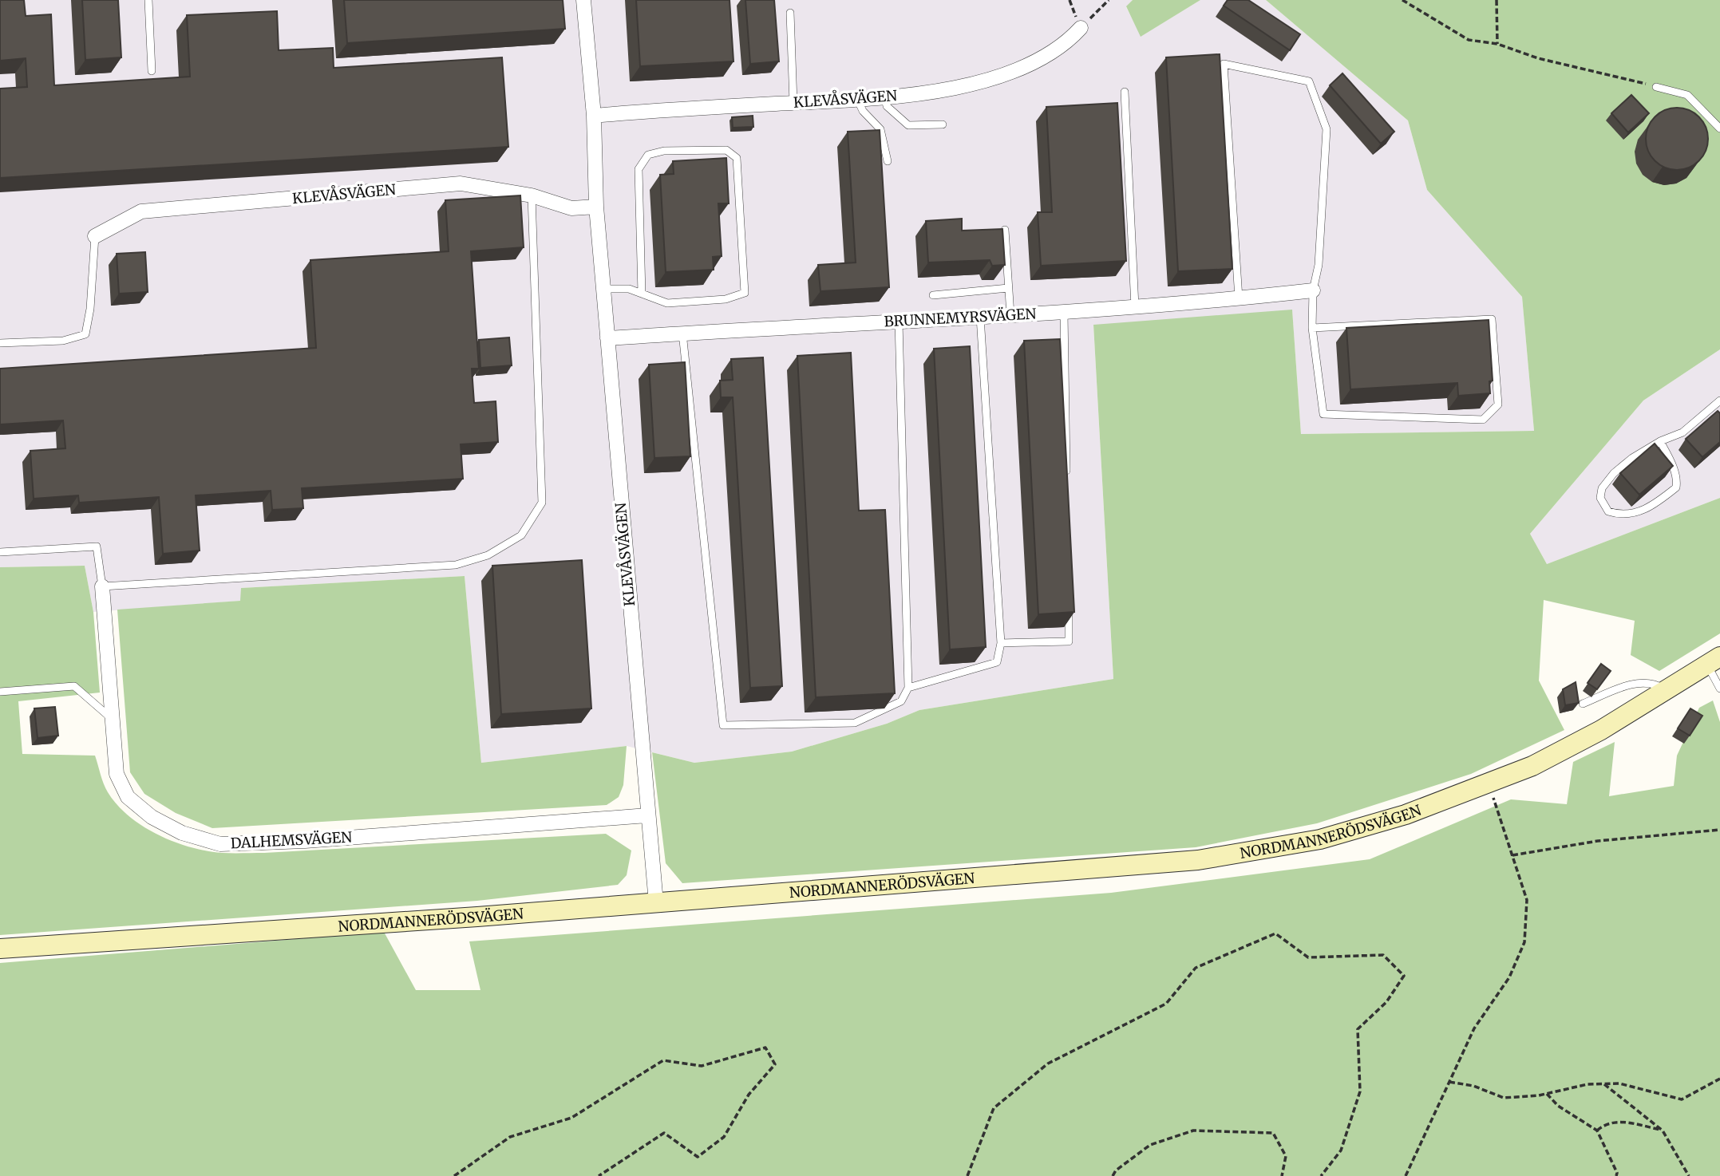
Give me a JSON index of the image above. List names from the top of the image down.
{
  "streets": {
    "main road": ["NORDMANNERÖDSVÄGEN"],
    "street": ["KLEVÅSVÄGEN", "BRUNNEMYRSVÄGEN", "DALHEMSVÄGEN"]
  },
  "crossings": [
    ["KLEVÅSVÄGEN", "BRUNNEMYRSVÄGEN"],
    ["KLEVÅSVÄGEN", "NORDMANNERÖDSVÄGEN"],
    ["KLEVÅSVÄGEN", "DALHEMSVÄGEN"]
  ]
}
